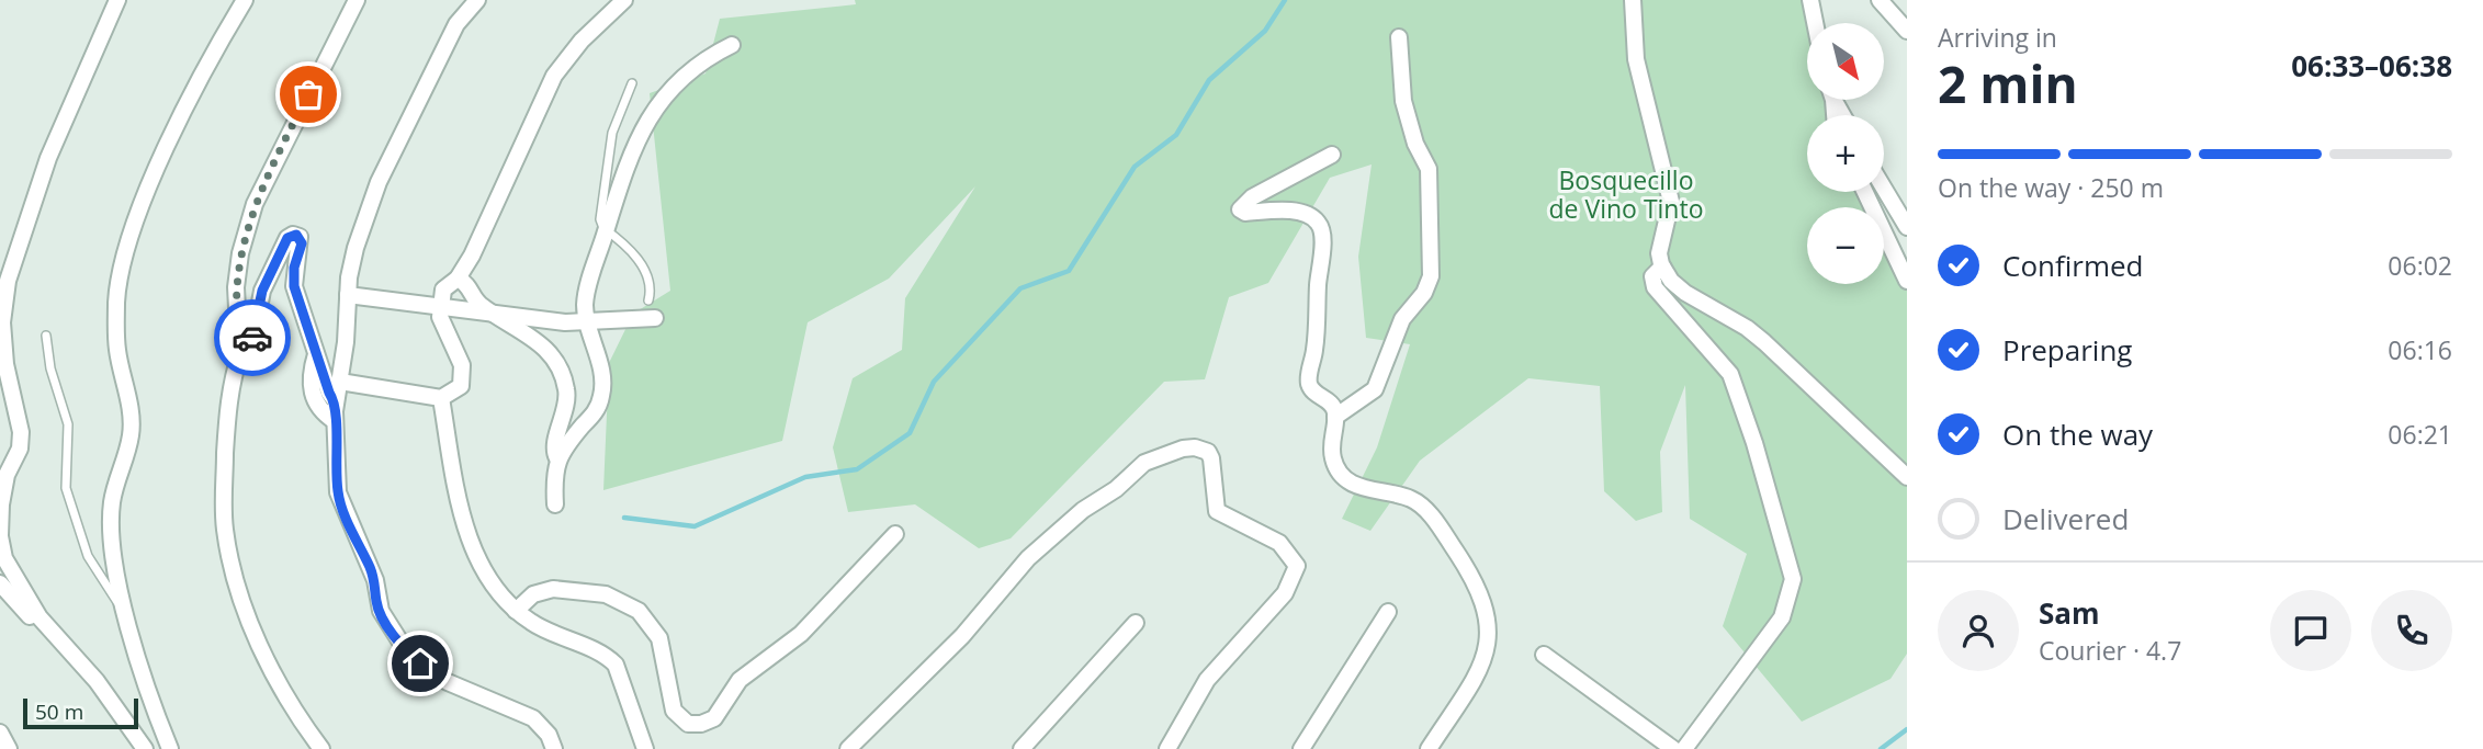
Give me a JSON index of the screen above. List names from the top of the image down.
{
  "parks": ["Bosquecillo de Vino Tinto"],
  "scale_bar": "50 m",
  "north": "bottom right",
  "page": {
    "heading": ["2 min", "Arriving in", "06:33–06:38"],
    "panel": ["Sam", "Courier · 4.7"],
    "map_buttons": ["+", "−"],
    "bar": "On the way · 250 m",
    "list": [
      ["Confirmed", "06:02"],
      ["Preparing", "06:16"],
      ["On the way", "06:21"],
      "Delivered"
    ],
    "scale": "50 m"
  }
}
